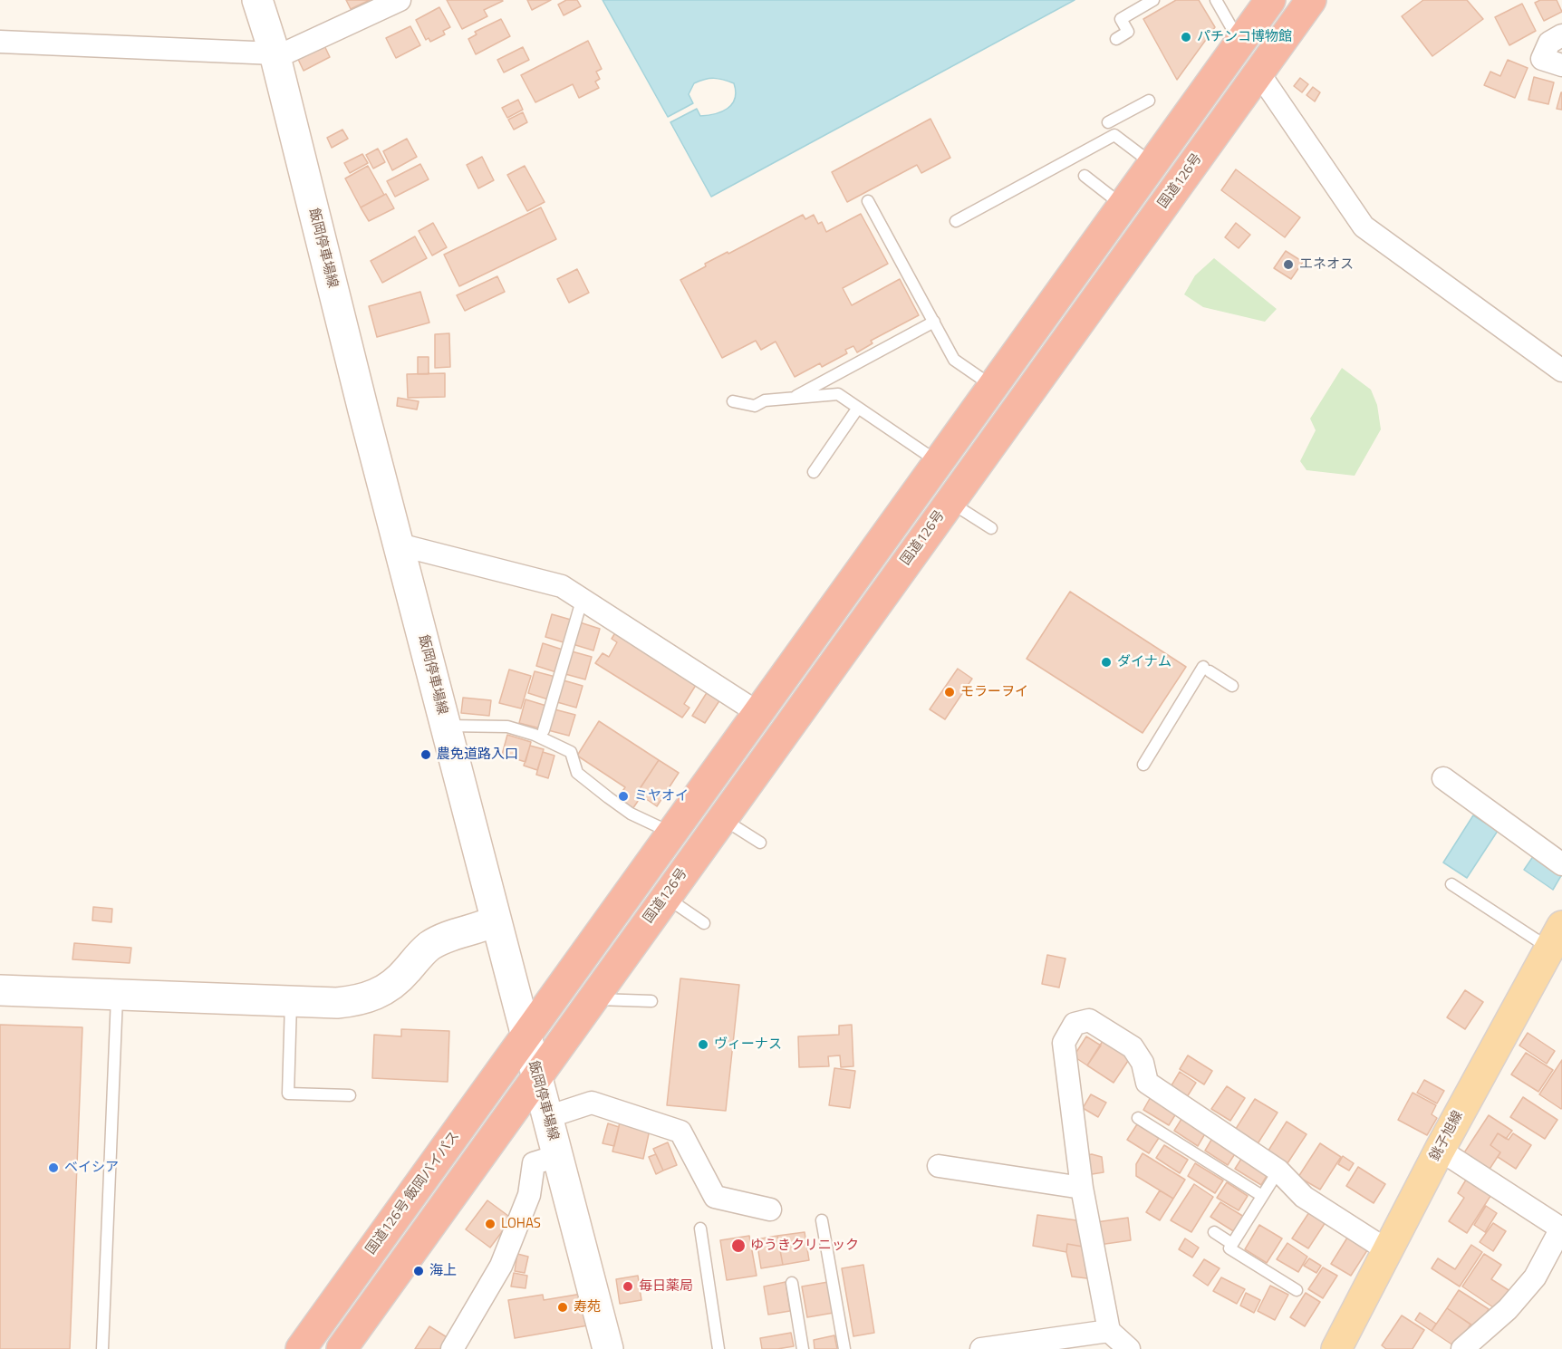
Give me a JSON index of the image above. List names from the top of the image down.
{
  "streets": {
    "highway": ["国道126号", "国道126号 飯岡バイパス"],
    "main road": ["飯岡停車場線", "銚子旭線"]
  },
  "crossings": [
    ["国道126号", "飯岡停車場線"],
    ["飯岡停車場線", "国道126号 飯岡バイパス"]
  ],
  "places": [
    "パチンコ博物館",
    "エネオス",
    "ダイナム",
    "モラーヲイ",
    "農免道路入口",
    "ミヤオイ",
    "ヴィーナス",
    "ベイシア",
    "LOHAS",
    "ゆうきクリニック",
    "海上",
    "毎日薬局",
    "寿苑"
  ]
}
